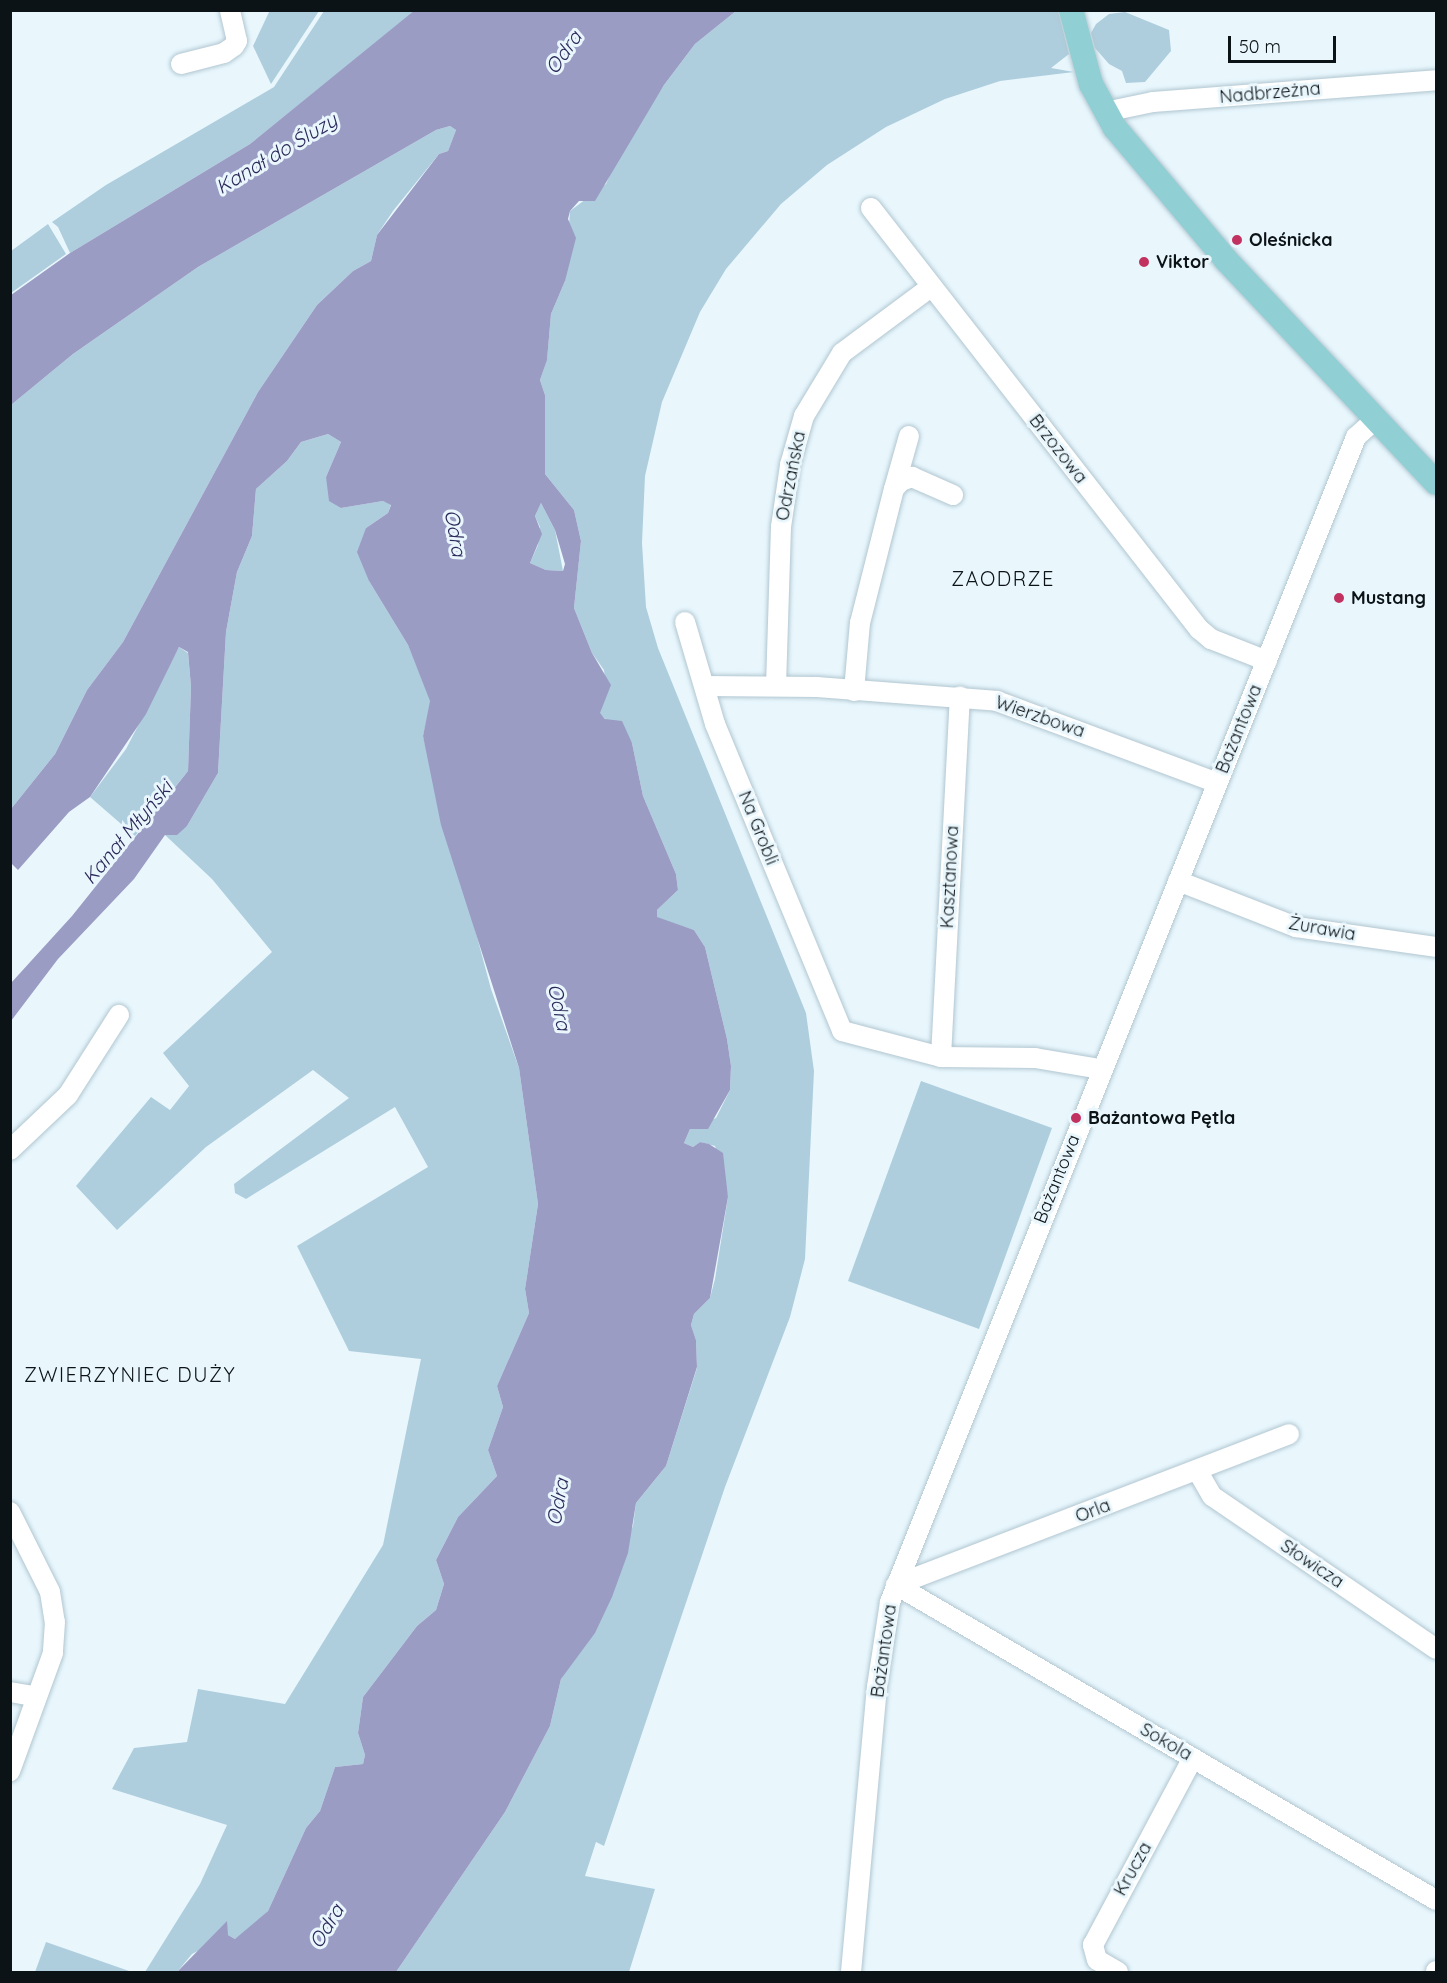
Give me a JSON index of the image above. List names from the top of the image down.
{
  "streets": {
    "street": [
      "Nadbrzeżna",
      "Brzozowa",
      "Odrzańska",
      "Wierzbowa",
      "Bażantowa",
      "Na Grobli",
      "Kasztanowa",
      "Żurawia",
      "Orla",
      "Słowicza",
      "Sokola",
      "Krucza"
    ]
  },
  "crossings": [
    ["Brzozowa", "Odrzańska"],
    ["Brzozowa", "Bażantowa"],
    ["Odrzańska", "Wierzbowa"],
    ["Wierzbowa", "Bażantowa"],
    ["Wierzbowa", "Na Grobli"],
    ["Wierzbowa", "Kasztanowa"],
    ["Bażantowa", "Żurawia"],
    ["Bażantowa", "Orla"],
    ["Bażantowa", "Sokola"],
    ["Na Grobli", "Kasztanowa"],
    ["Orla", "Słowicza"],
    ["Orla", "Sokola"],
    ["Sokola", "Krucza"]
  ],
  "districts": ["ZAODRZE", "ZWIERZYNIEC DUŻY"],
  "water": ["Odra", "Kanał do Śluzy", "Kanał Młyński"],
  "places": [
    "Oleśnicka",
    "Viktor",
    "Mustang",
    "Bażantowa Pętla"
  ],
  "scale_bar": "50 m"
}
